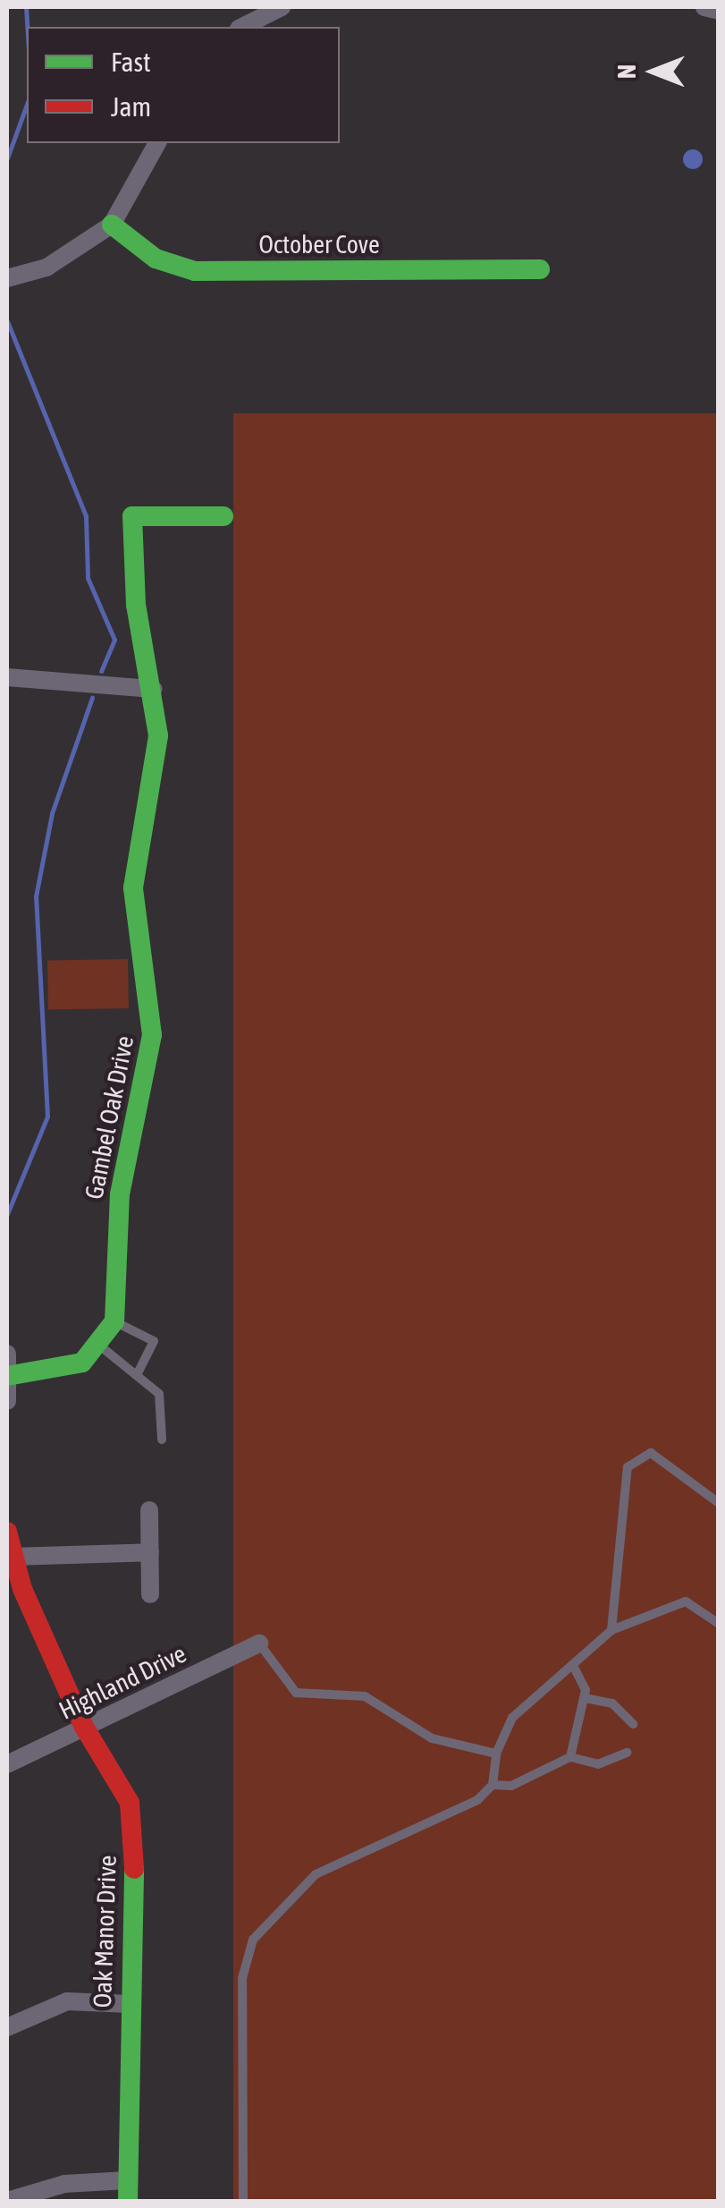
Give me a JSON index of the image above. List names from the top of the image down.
{
  "streets": {
    "street": [
      "October Cove",
      "Gambel Oak Drive",
      "Highland Drive",
      "Oak Manor Drive"
    ]
  },
  "crossings": [
    ["Highland Drive", "Oak Manor Drive"]
  ],
  "legend": ["Fast", "Jam"],
  "north": "left"
}
